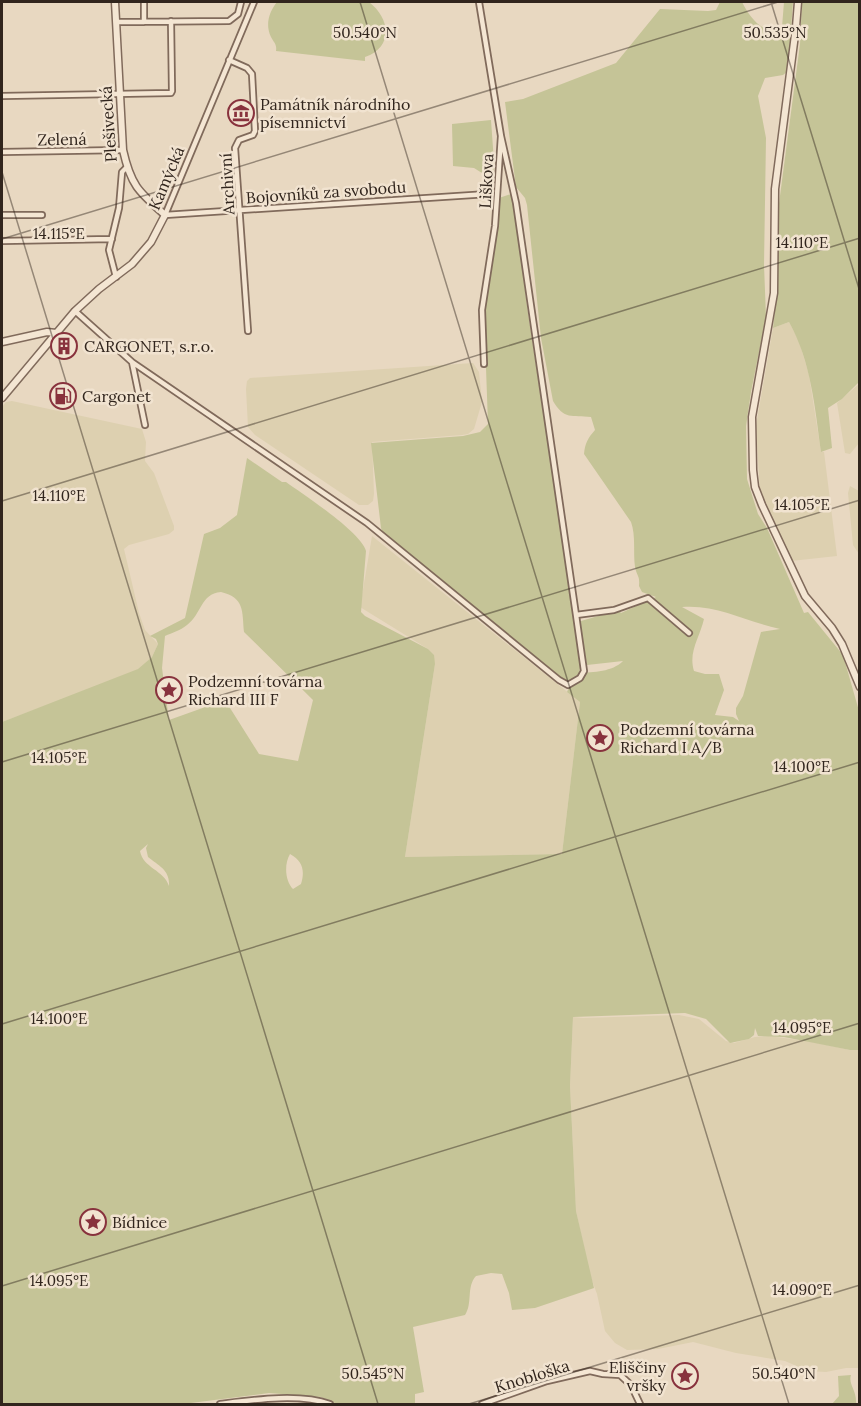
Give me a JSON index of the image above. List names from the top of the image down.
{
  "streets": {
    "street": [
      "Plešivecká",
      "Zelená",
      "Kamýcká",
      "Liškova",
      "Archivní",
      "Bojovníků za svobodu",
      "Knobloška"
    ]
  },
  "crossings": [
    ["Plešivecká", "Zelená"],
    ["Plešivecká", "Kamýcká"],
    ["Kamýcká", "Archivní"],
    ["Kamýcká", "Bojovníků za svobodu"],
    ["Archivní", "Bojovníků za svobodu"]
  ],
  "places": {
    "museum": ["Památník národního písemnictví"],
    "building": ["CARGONET, s.r.o."],
    "fuel station": ["Cargonet"],
    "place": [
      "Podzemní továrna Richard III F",
      "Podzemní továrna Richard I A/B",
      "Bídnice",
      "Eliščiny vršky"
    ]
  },
  "coordinates": [
    "50.540°N",
    "50.535°N",
    "14.115°E",
    "14.110°E",
    "14.105°E",
    "14.100°E",
    "14.095°E",
    "14.090°E",
    "50.545°N"
  ]
}
